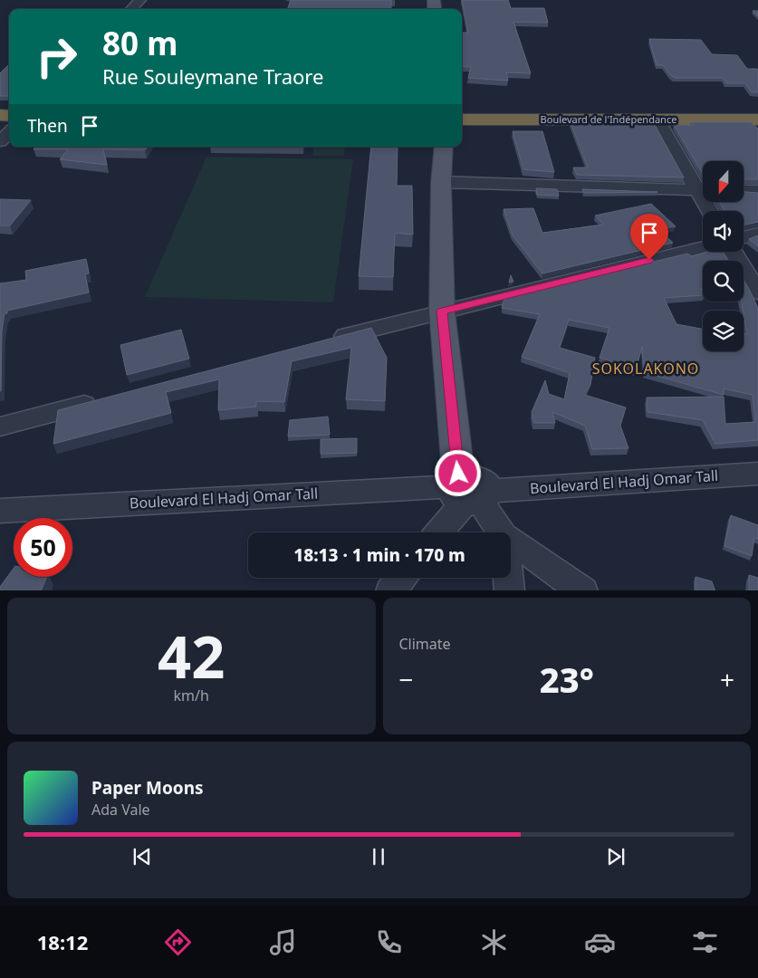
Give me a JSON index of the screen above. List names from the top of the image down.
{
  "streets": {
    "highway": ["Boulevard de l'Indépendance"],
    "street": ["Boulevard El Hadj Omar Tall"]
  },
  "districts": ["SOKOLAKONO"],
  "north": "bottom",
  "page": {
    "turn": ["80 m", "Rue Souleymane Traore"],
    "then": "Then",
    "limit": "50",
    "trip": "18:13 · 1 min · 170 m",
    "tile": [
      ["42", "km/h"],
      "Climate"
    ],
    "heat": ["−", "23°", "+"],
    "song": ["Paper Moons", "Ada Vale"],
    "tabs": "18:12"
  }
}
